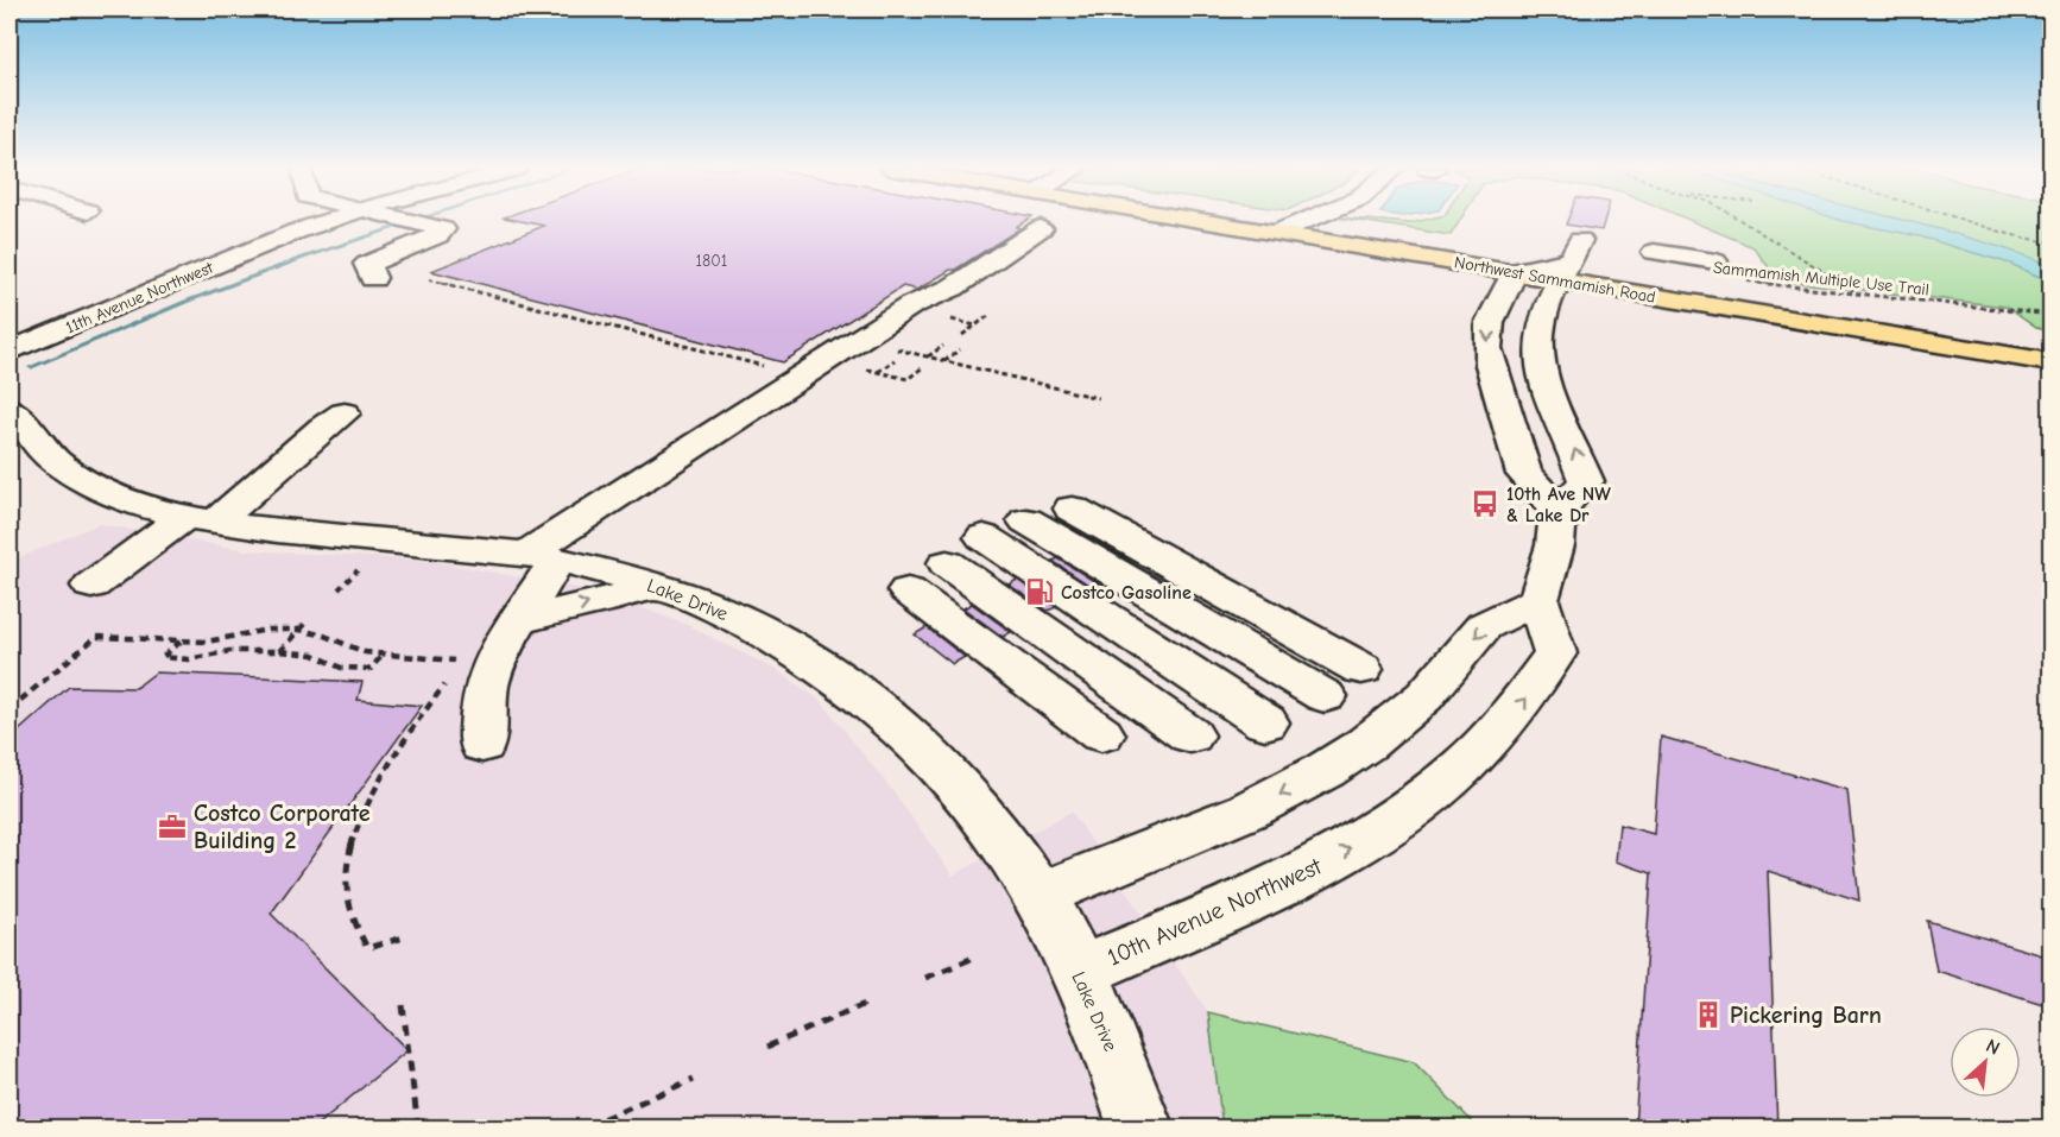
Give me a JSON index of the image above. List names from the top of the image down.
{
  "streets": {
    "main road": ["Northwest Sammamish Road"],
    "street": ["11th Avenue Northwest", "Lake Drive", "10th Avenue Northwest"],
    "path": ["Sammamish Multiple Use Trail"]
  },
  "crossings": [
    ["Lake Drive", "10th Avenue Northwest"]
  ],
  "places": {
    "bus stop": ["10th Ave NW & Lake Dr"],
    "fuel station": ["Costco Gasoline"],
    "office": ["Costco Corporate Building 2"],
    "building": ["Pickering Barn"]
  },
  "house_numbers": ["1801"],
  "north": "top right"
}
